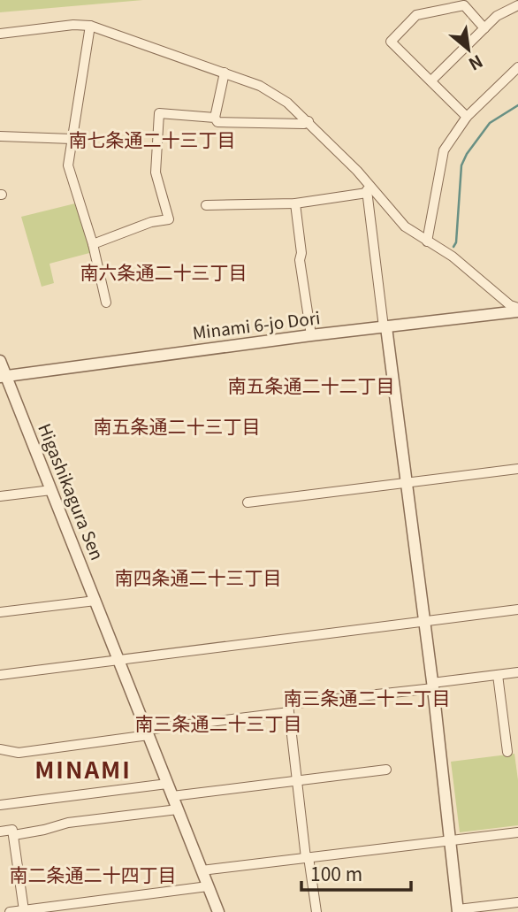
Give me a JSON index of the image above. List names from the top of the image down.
{
  "streets": {
    "street": ["Minami 6-jo Dori", "Higashikagura Sen"]
  },
  "crossings": [
    ["Minami 6-jo Dori", "Higashikagura Sen"]
  ],
  "districts": [
    "南七条通二十三丁目",
    "南六条通二十三丁目",
    "南五条通二十二丁目",
    "南五条通二十三丁目",
    "南四条通二十三丁目",
    "南三条通二十二丁目",
    "南三条通二十三丁目",
    "MINAMI",
    "南二条通二十四丁目"
  ],
  "scale_bar": "100 m",
  "north": "bottom right"
}
